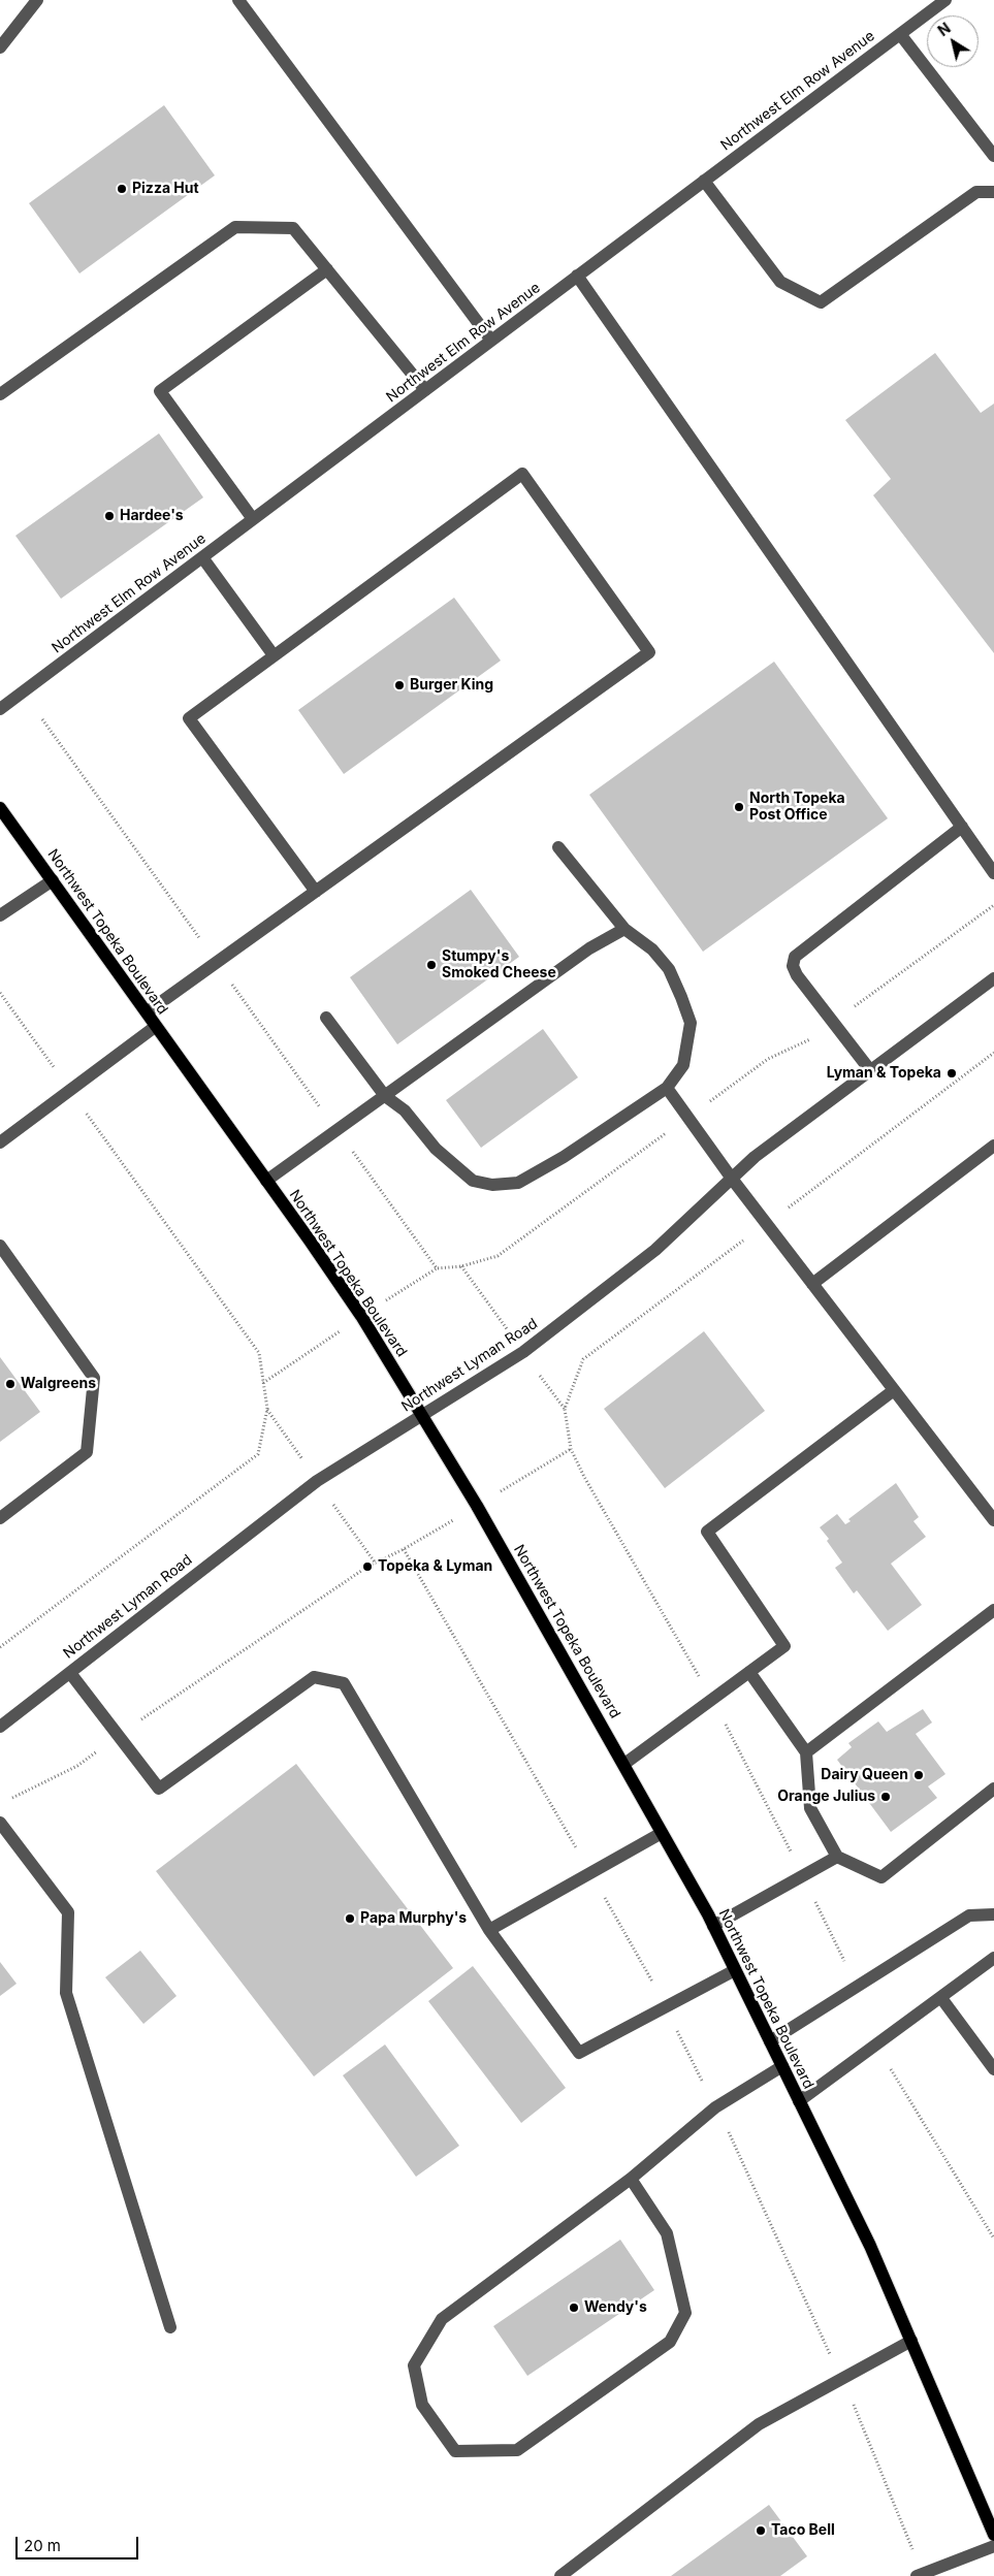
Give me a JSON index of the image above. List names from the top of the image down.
{
  "streets": {
    "main road": ["Northwest Topeka Boulevard"],
    "street": ["Northwest Elm Row Avenue", "Northwest Lyman Road"]
  },
  "crossings": [
    ["Northwest Topeka Boulevard", "Northwest Lyman Road"]
  ],
  "places": [
    "Pizza Hut",
    "Hardee's",
    "Burger King",
    "North Topeka Post Office",
    "Stumpy's Smoked Cheese",
    "Lyman & Topeka",
    "Walgreens",
    "Topeka & Lyman",
    "Dairy Queen",
    "Orange Julius",
    "Papa Murphy's",
    "Wendy's",
    "Taco Bell"
  ],
  "scale_bar": "20 m",
  "north": "top left"
}
